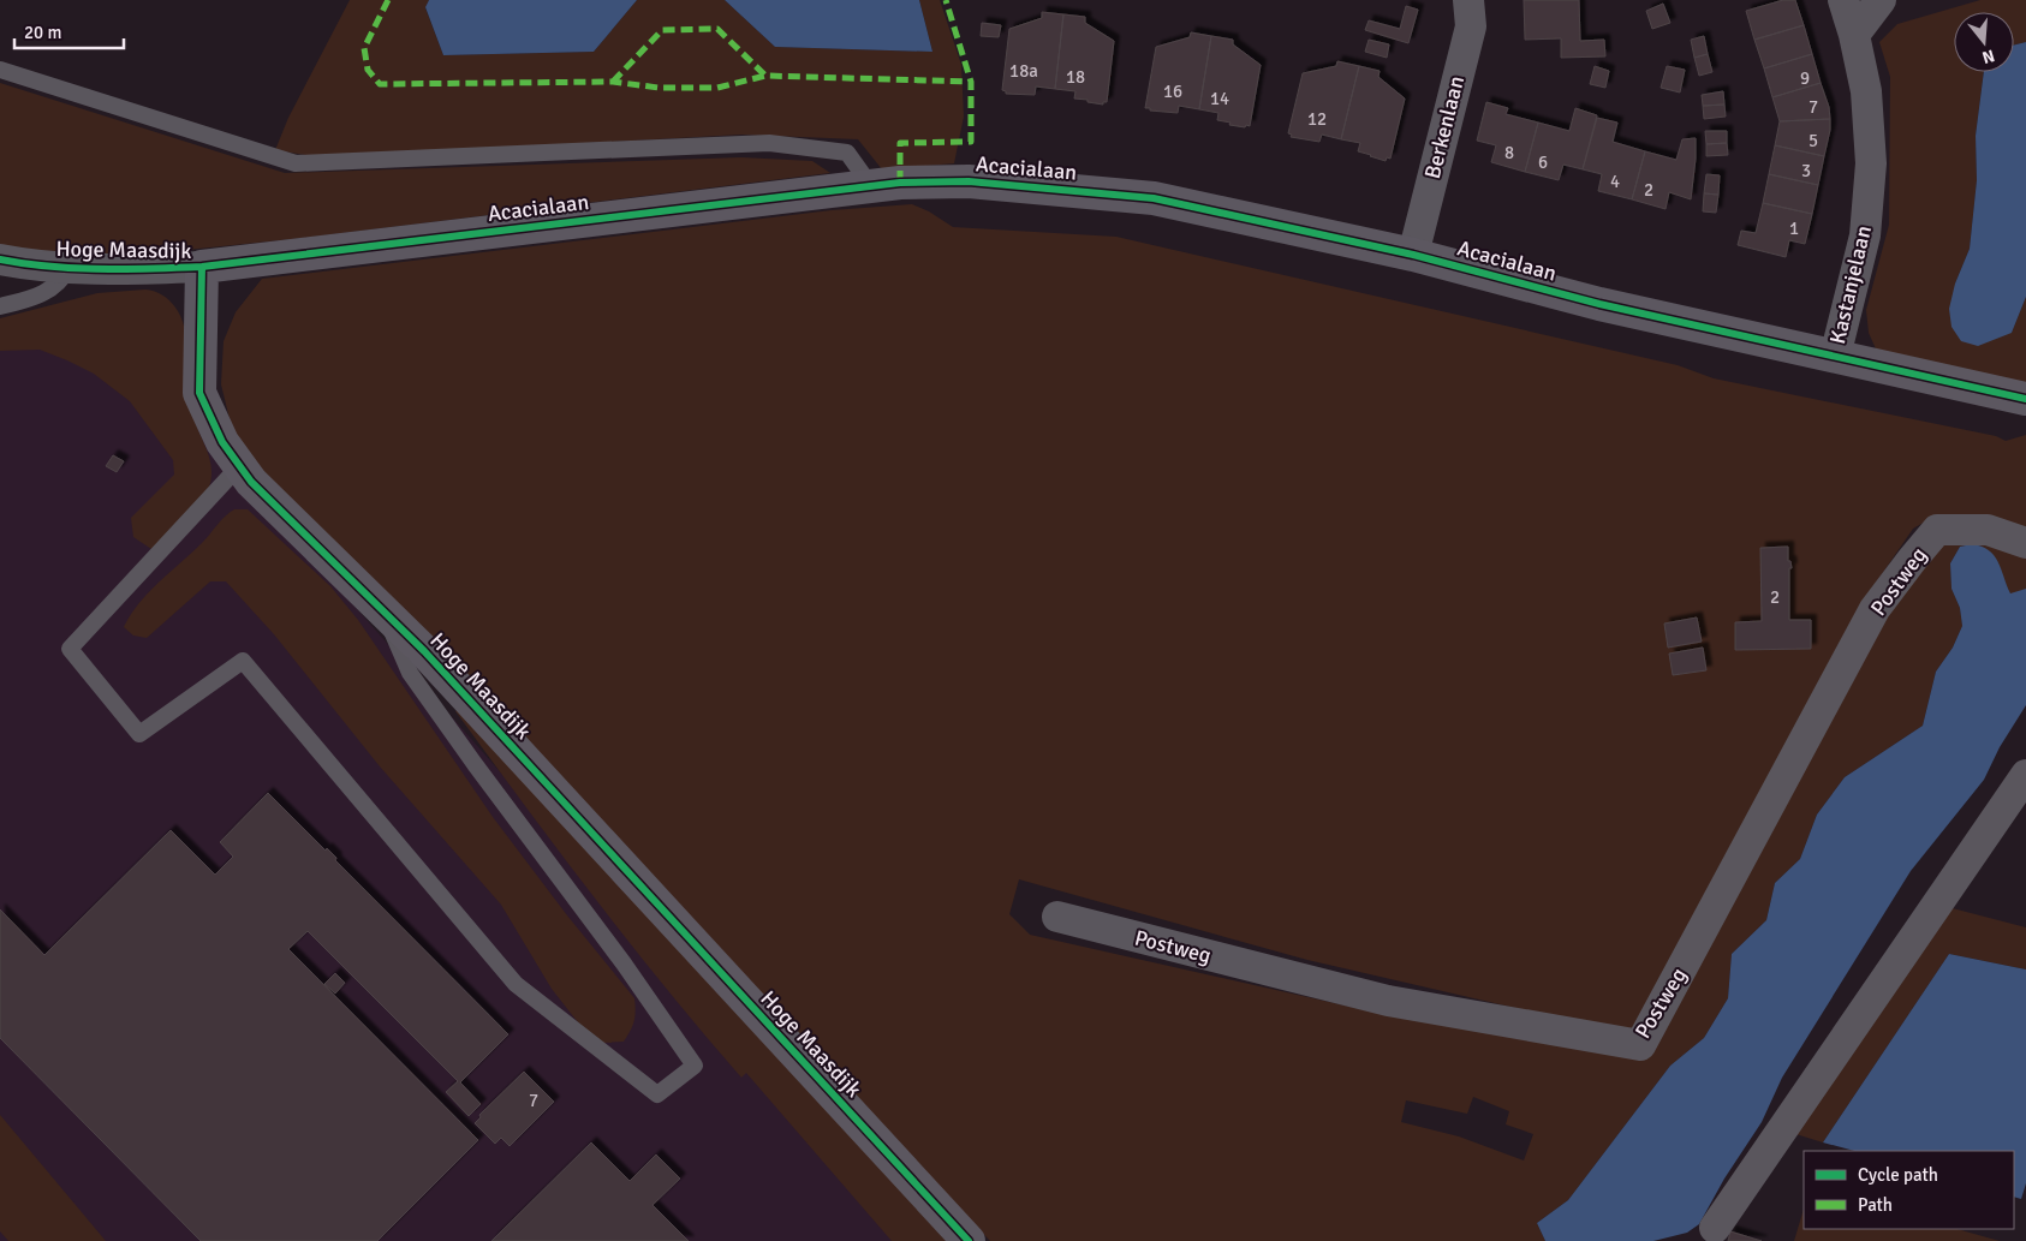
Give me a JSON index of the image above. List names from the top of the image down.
{
  "streets": {
    "street": [
      "Berkenlaan",
      "Acacialaan",
      "Hoge Maasdijk",
      "Kastanjelaan",
      "Postweg"
    ]
  },
  "crossings": [
    ["Berkenlaan", "Acacialaan"],
    ["Acacialaan", "Hoge Maasdijk"],
    ["Acacialaan", "Kastanjelaan"]
  ],
  "house_numbers": [
    "18a",
    "18",
    "9",
    "16",
    "14",
    "7",
    "12",
    "5",
    "8",
    "6",
    "3",
    "4",
    "2",
    "1",
    "2",
    "7"
  ],
  "legend": ["Cycle path", "Path"],
  "scale_bar": "20 m",
  "north": "bottom"
}
